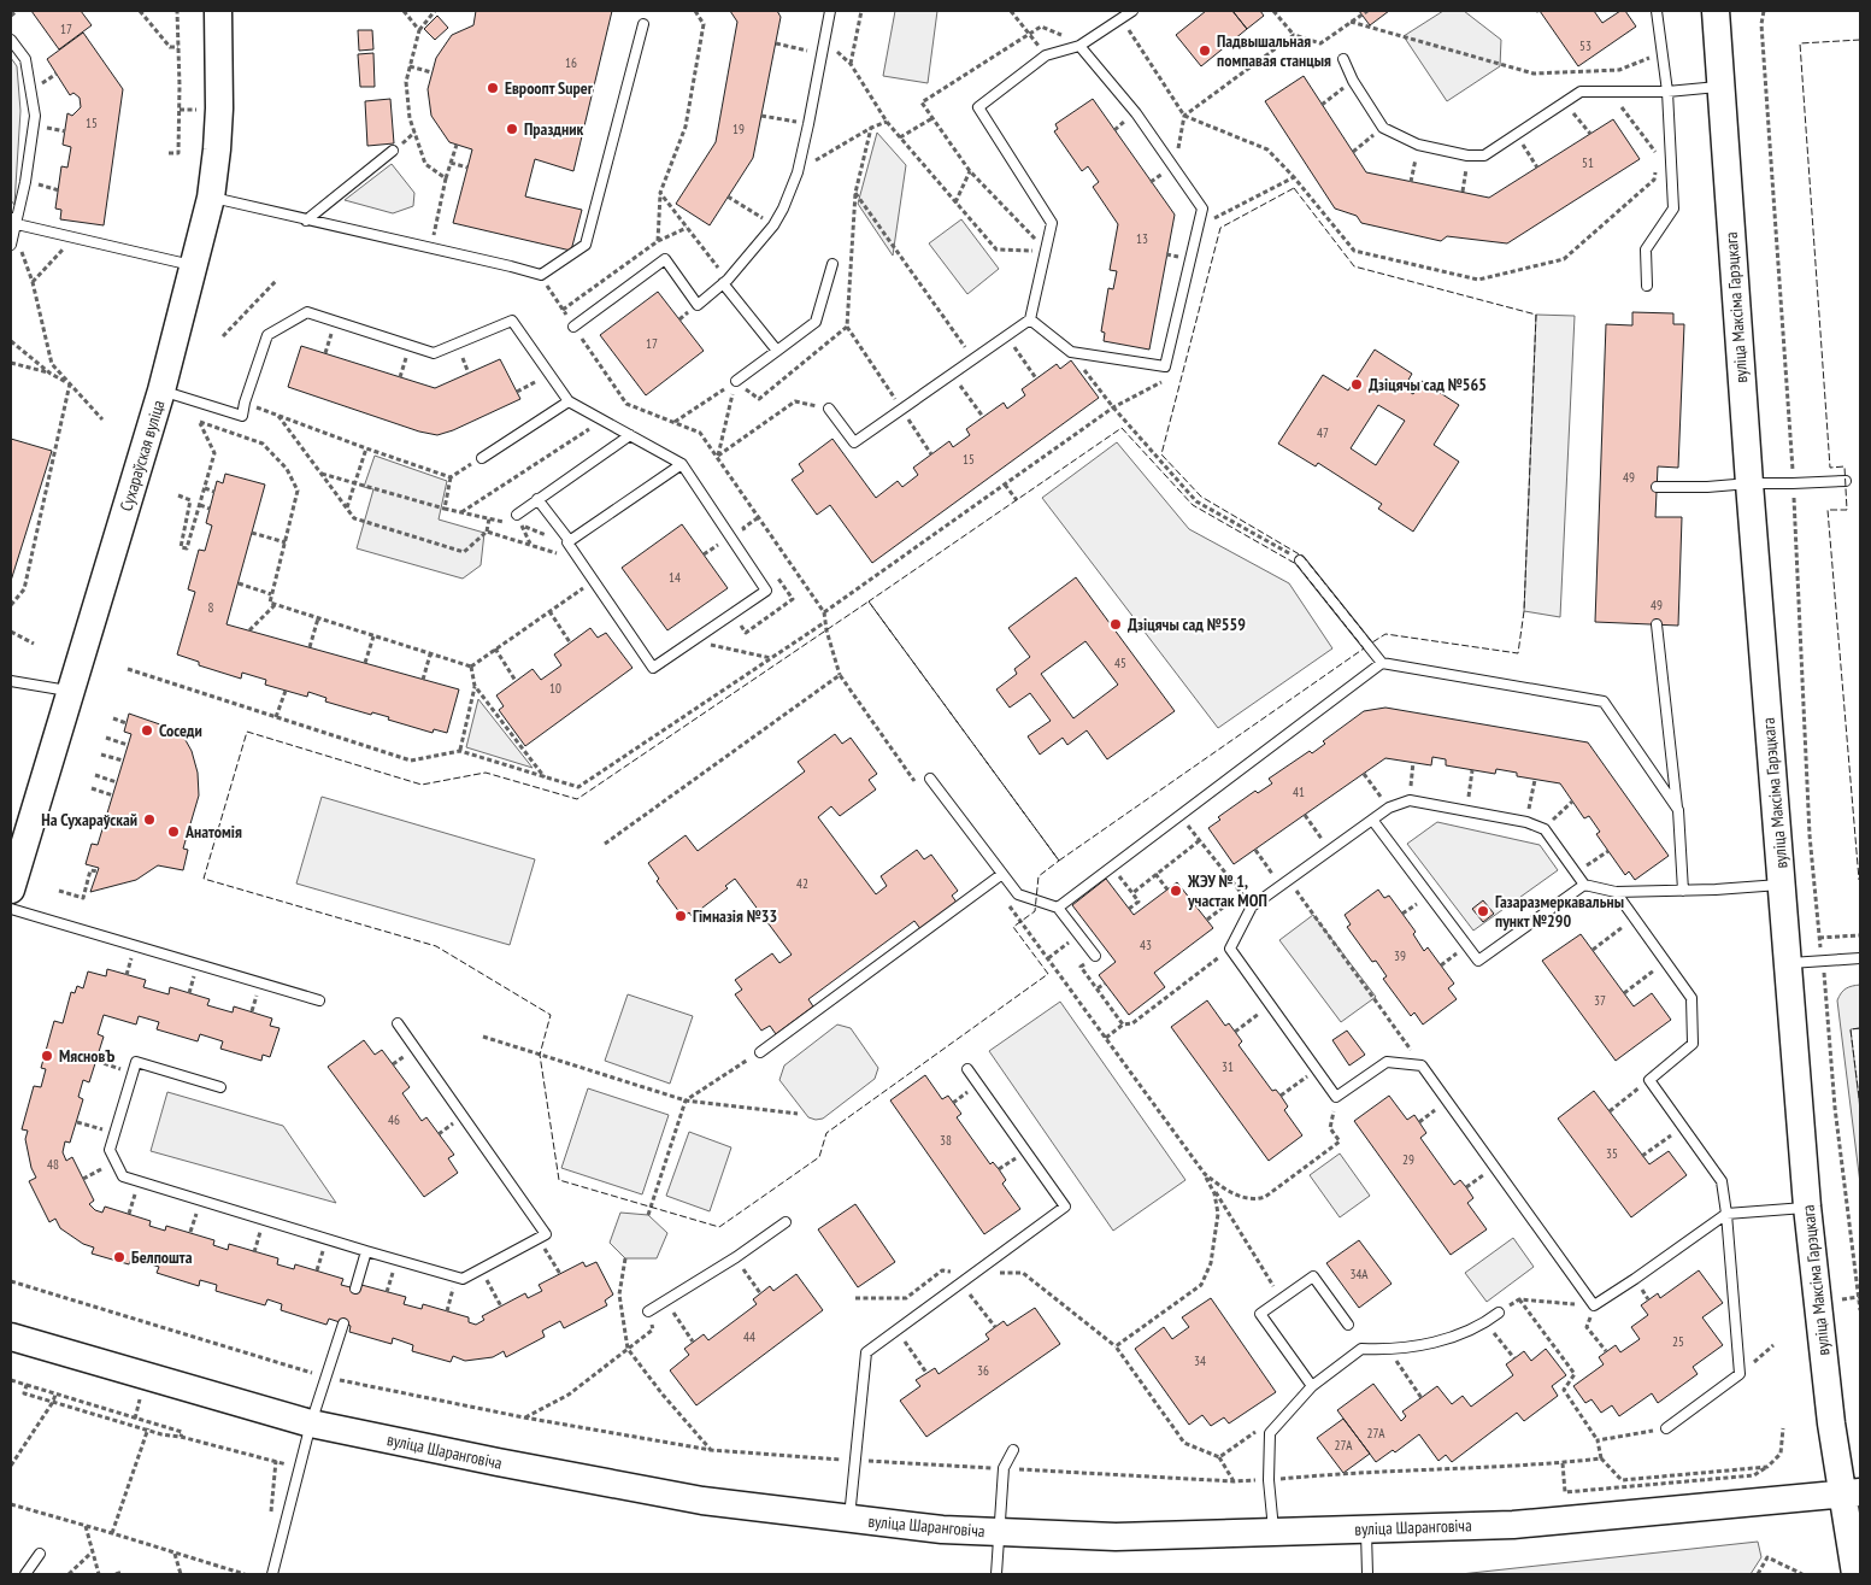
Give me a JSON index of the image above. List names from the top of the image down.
{
  "streets": {
    "main road": ["вуліца Максіма Гарэцкага", "Сухараўская вуліца", "вуліца Шаранговіча"]
  },
  "crossings": [
    ["вуліца Максіма Гарэцкага", "вуліца Шаранговіча"]
  ],
  "places": [
    "Падвышальная помпавая станцыя",
    "Евроопт Super",
    "Праздник",
    "Дзіцячы сад №565",
    "Дзіцячы сад №559",
    "Соседи",
    "На Сухараўскай",
    "Анатомія",
    "ЖЭУ № 1, участак МОП",
    "Газаразмеркавальны пункт №290",
    "Гімназія №33",
    "МясновЪ",
    "Белпошта"
  ],
  "house_numbers": [
    "17",
    "53",
    "16",
    "15",
    "19",
    "51",
    "13",
    "17",
    "47",
    "15",
    "49",
    "14",
    "49",
    "8",
    "45",
    "10",
    "41",
    "42",
    "43",
    "39",
    "37",
    "31",
    "46",
    "38",
    "35",
    "29",
    "48",
    "34А",
    "44",
    "25",
    "34",
    "36",
    "27А",
    "27А"
  ]
}
